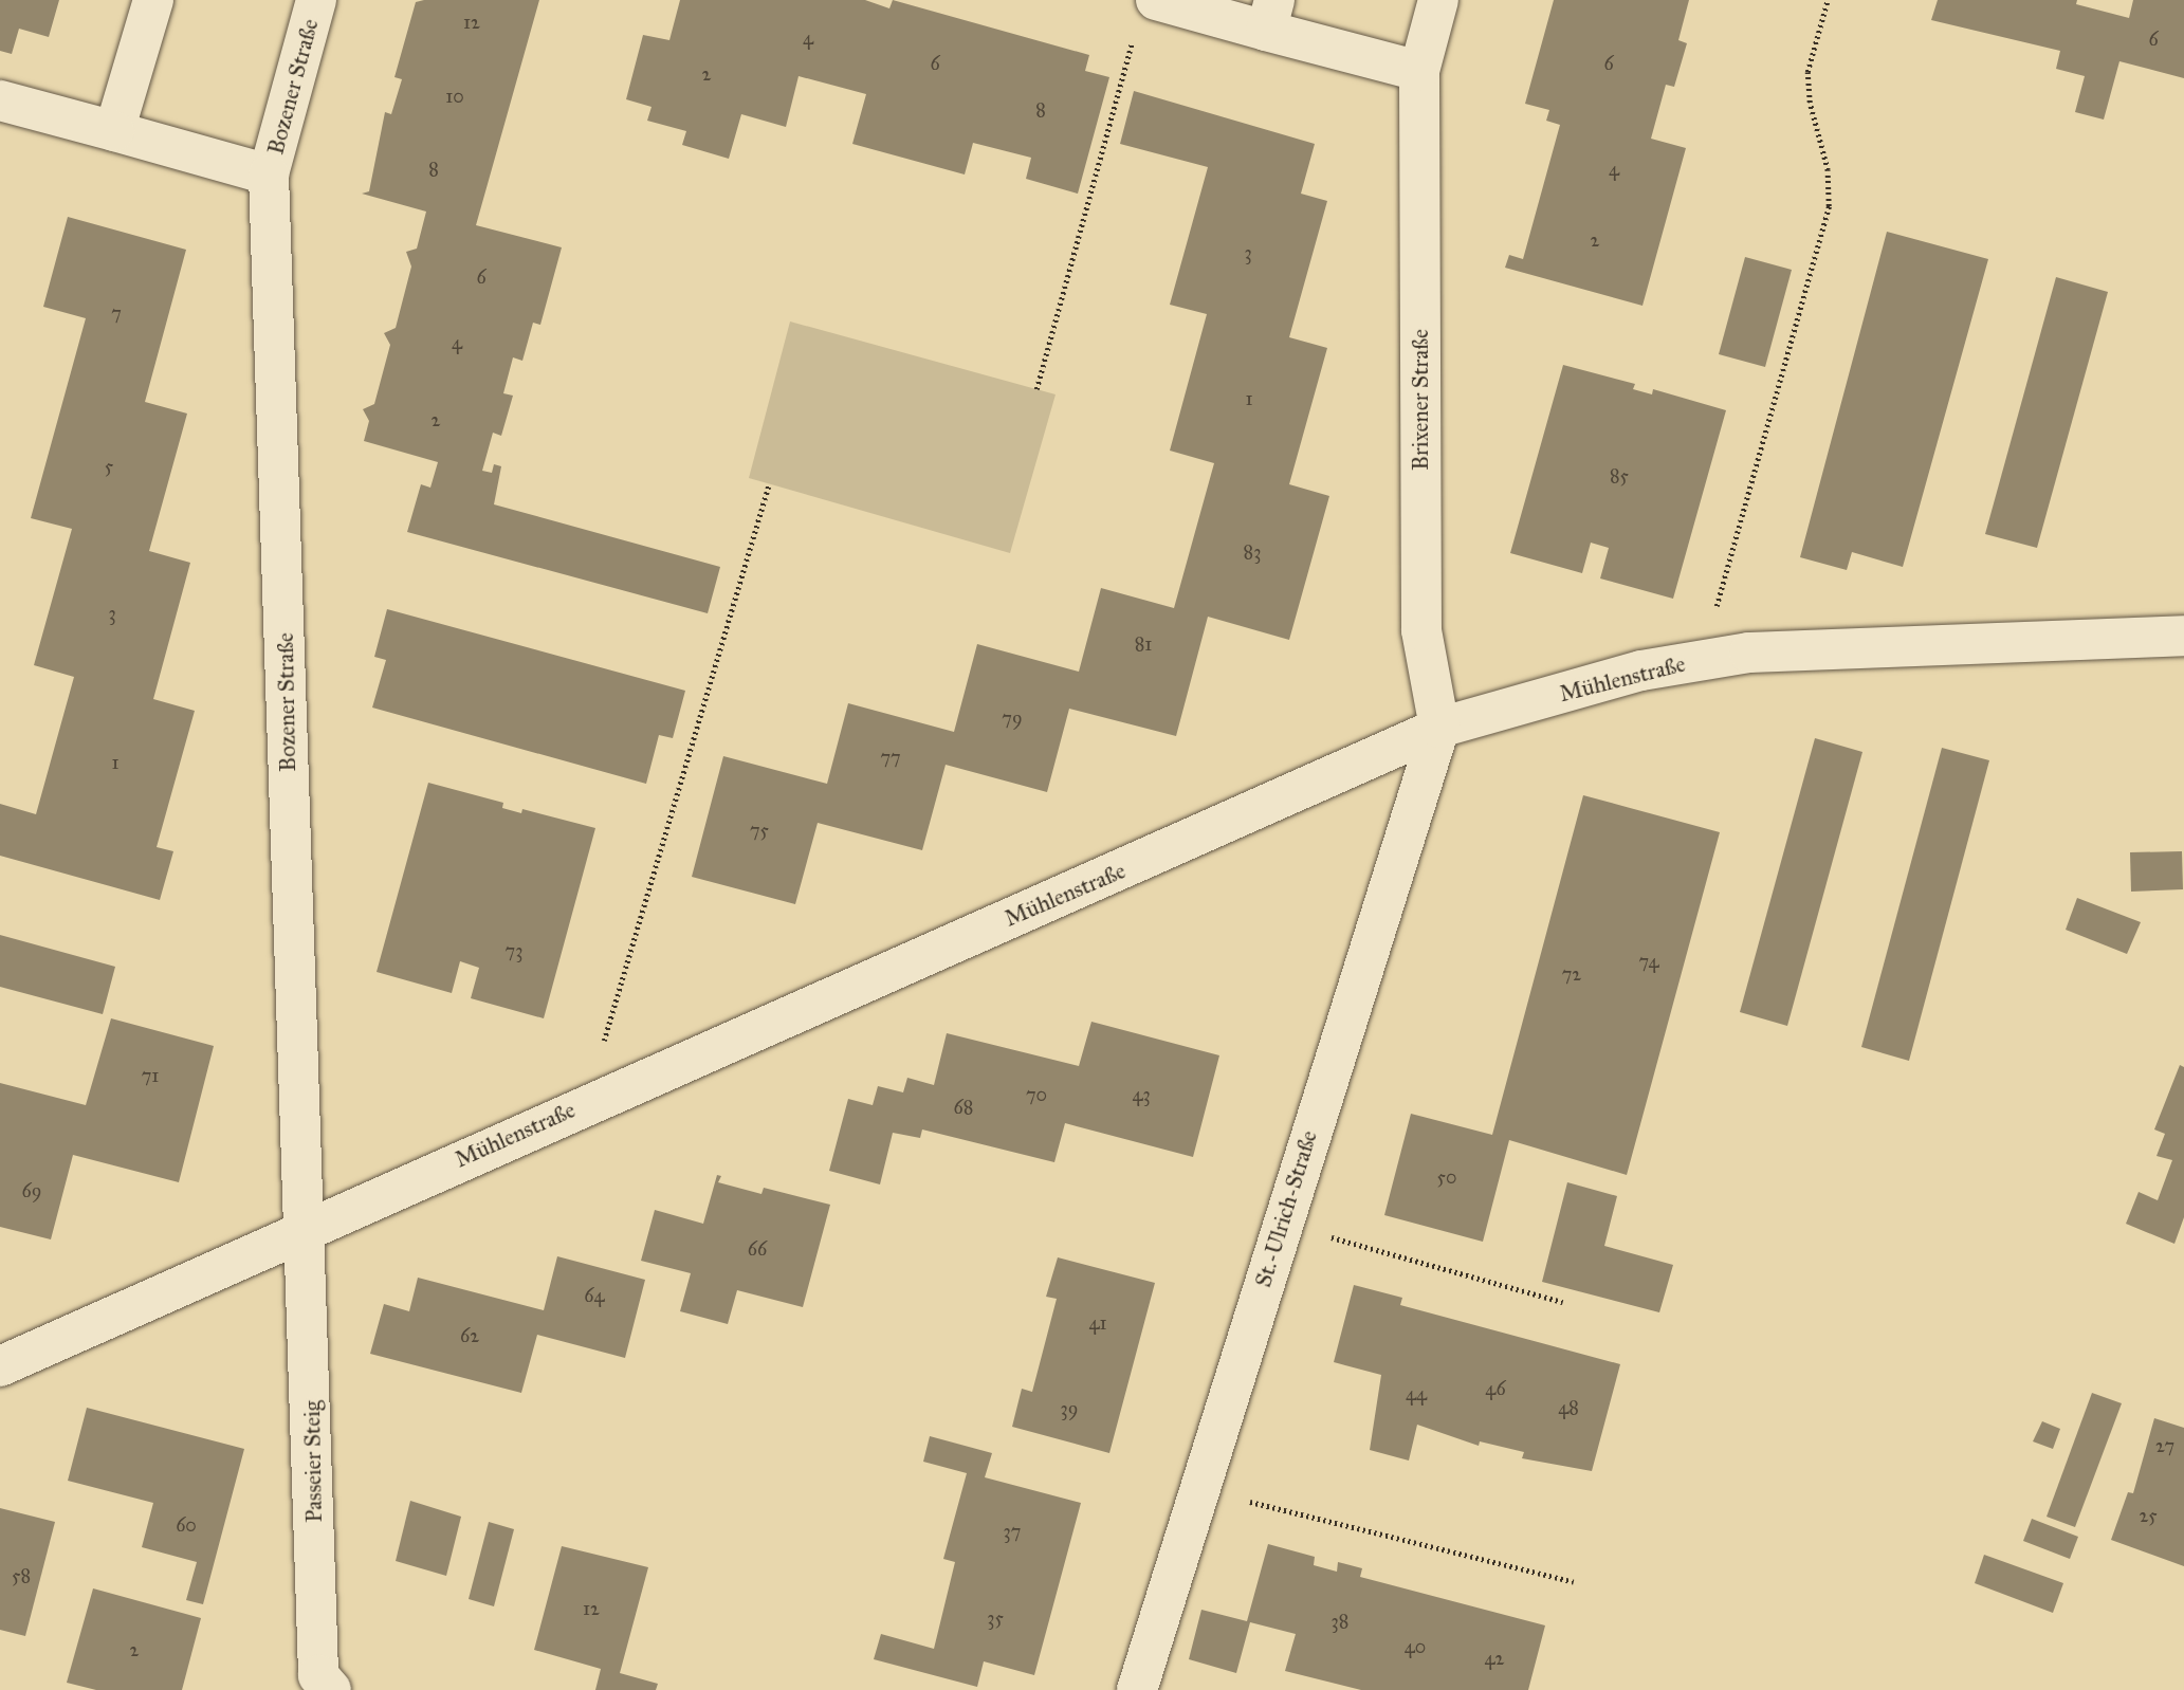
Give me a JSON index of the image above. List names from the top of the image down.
{
  "streets": {
    "street": [
      "Bozener Straße",
      "Brixener Straße",
      "Mühlenstraße",
      "St.-Ulrich-Straße",
      "Passeier Steig"
    ]
  },
  "crossings": [
    ["Bozener Straße", "Mühlenstraße"],
    ["Bozener Straße", "Passeier Steig"],
    ["Brixener Straße", "Mühlenstraße"],
    ["Brixener Straße", "St.-Ulrich-Straße"],
    ["Mühlenstraße", "St.-Ulrich-Straße"],
    ["Mühlenstraße", "Passeier Steig"]
  ],
  "house_numbers": [
    "12",
    "4",
    "6",
    "6",
    "6",
    "2",
    "10",
    "8",
    "8",
    "4",
    "2",
    "3",
    "6",
    "7",
    "4",
    "1",
    "2",
    "5",
    "85",
    "83",
    "3",
    "81",
    "79",
    "77",
    "1",
    "75",
    "73",
    "74",
    "72",
    "71",
    "70",
    "43",
    "68",
    "50",
    "69",
    "66",
    "64",
    "41",
    "62",
    "46",
    "44",
    "48",
    "39",
    "27",
    "25",
    "60",
    "37",
    "58",
    "12",
    "35",
    "38",
    "40",
    "2",
    "42"
  ]
}
